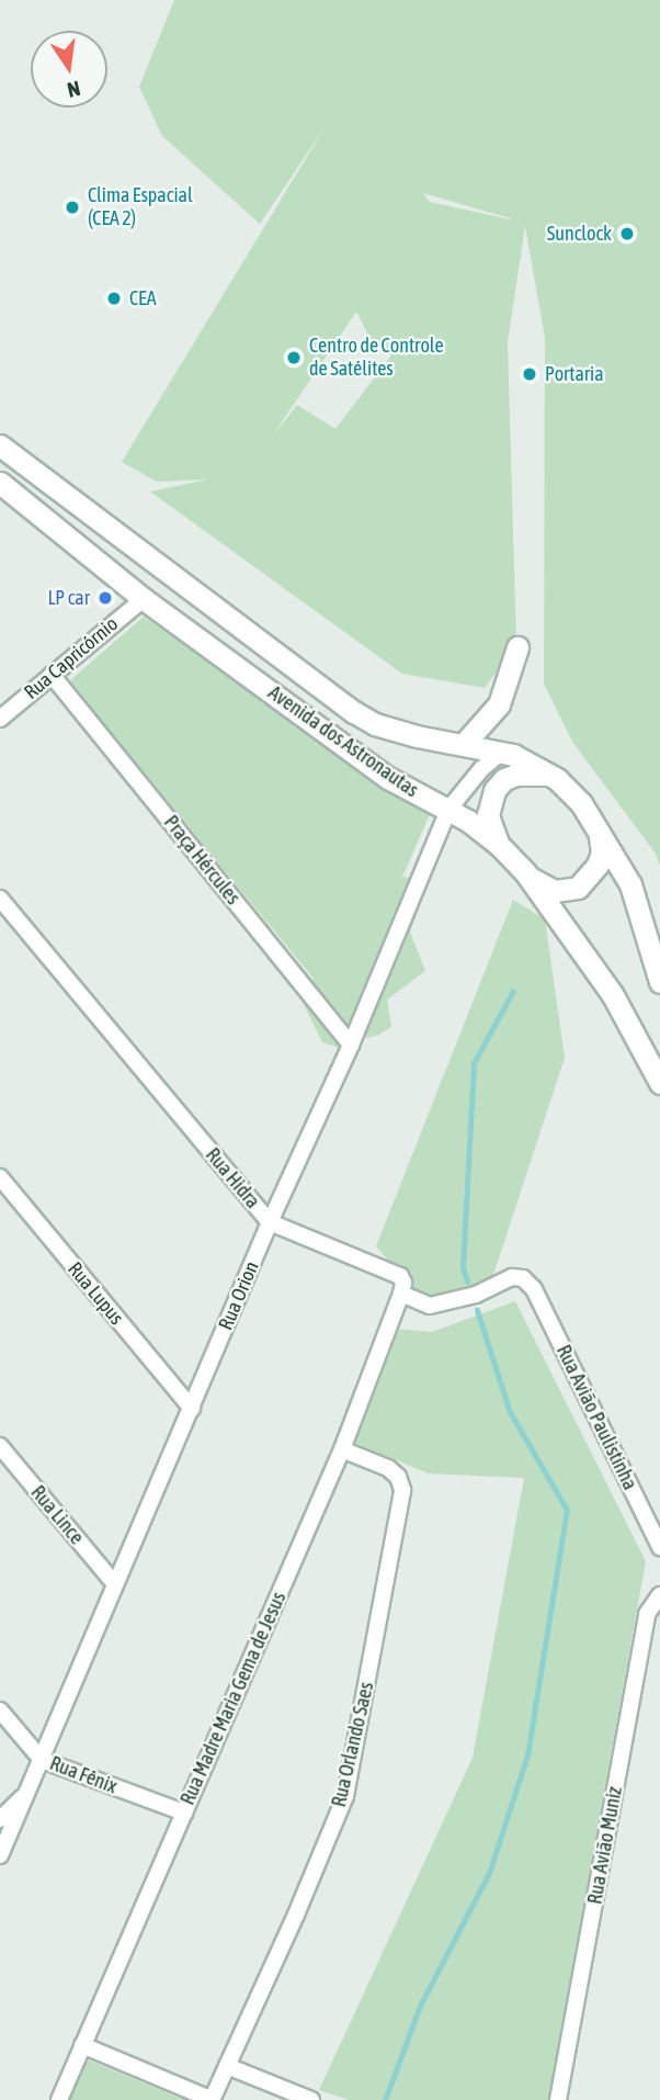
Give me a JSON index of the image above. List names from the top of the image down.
{
  "streets": {
    "main road": ["Avenida dos Astronautas"],
    "street": [
      "Rua Capricórnio",
      "Praça Hércules",
      "Rua Hidra",
      "Rua Lupus",
      "Rua Orion",
      "Rua Avião Paulistinha",
      "Rua Lince",
      "Rua Madre Maria Gema de Jesus",
      "Rua Orlando Saes",
      "Rua Fênix",
      "Rua Avião Muniz"
    ]
  },
  "crossings": [
    ["Rua Capricórnio", "Avenida dos Astronautas"],
    ["Rua Capricórnio", "Praça Hércules"],
    ["Avenida dos Astronautas", "Rua Orion"],
    ["Praça Hércules", "Rua Orion"],
    ["Rua Hidra", "Rua Orion"],
    ["Rua Hidra", "Rua Avião Paulistinha"],
    ["Rua Hidra", "Rua Madre Maria Gema de Jesus"],
    ["Rua Lupus", "Rua Orion"],
    ["Rua Orion", "Rua Lince"],
    ["Rua Orion", "Rua Fênix"],
    ["Rua Avião Paulistinha", "Rua Madre Maria Gema de Jesus"],
    ["Rua Madre Maria Gema de Jesus", "Rua Orlando Saes"],
    ["Rua Madre Maria Gema de Jesus", "Rua Fênix"]
  ],
  "places": [
    "Clima Espacial (CEA 2)",
    "Sunclock",
    "CEA",
    "Centro de Controle de Satélites",
    "Portaria",
    "LP car"
  ],
  "north": "bottom"
}
